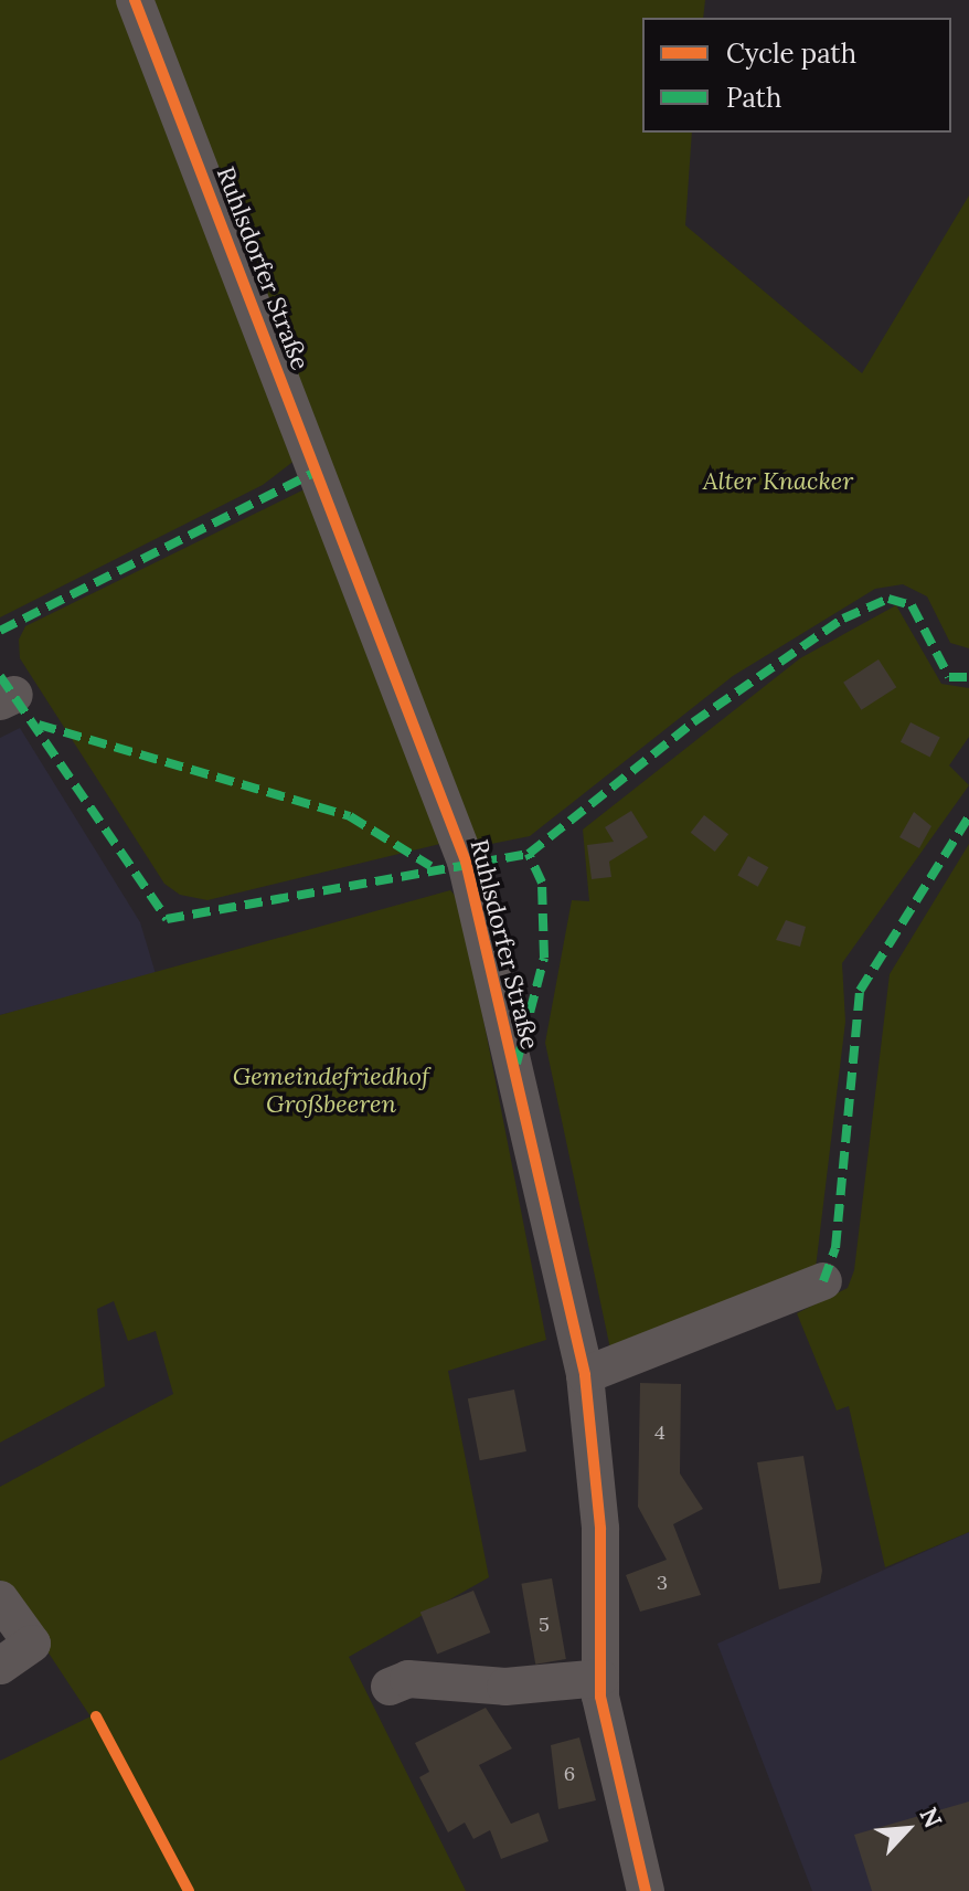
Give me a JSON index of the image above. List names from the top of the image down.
{
  "streets": {
    "street": ["Ruhlsdorfer Straße"]
  },
  "parks": ["Alter Knacker", "Gemeindefriedhof Großbeeren"],
  "house_numbers": [
    "4",
    "3",
    "5",
    "6"
  ],
  "legend": ["Cycle path", "Path"],
  "north": "top right"
}
